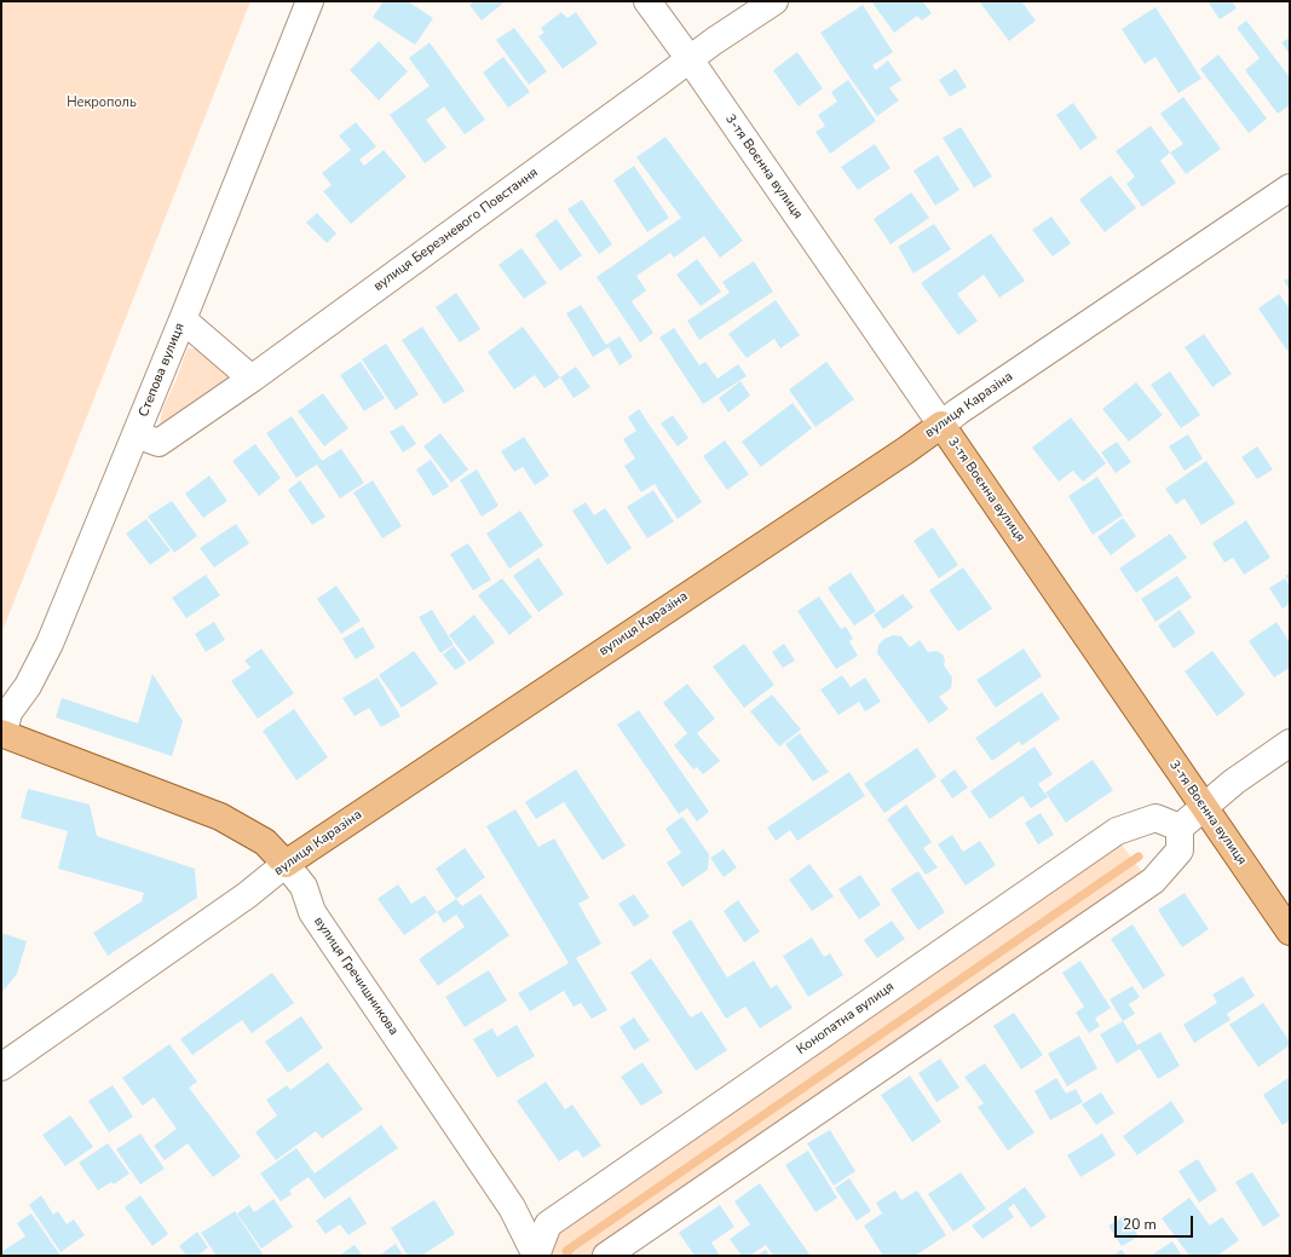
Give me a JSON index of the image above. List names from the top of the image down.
{
  "streets": {
    "main road": ["3-тя Воєнна вулиця", "вулиця Каразіна", "вулиця Гречишникова"],
    "street": ["вулиця Березневого Повстання", "Степова вулиця", "Конопатна вулиця"]
  },
  "crossings": [
    ["3-тя Воєнна вулиця", "вулиця Березневого Повстання"],
    ["3-тя Воєнна вулиця", "вулиця Каразіна"],
    ["вулиця Березневого Повстання", "Степова вулиця"],
    ["Степова вулиця", "вулиця Гречишникова"],
    ["вулиця Каразіна", "вулиця Гречишникова"],
    ["вулиця Гречишникова", "Конопатна вулиця"]
  ],
  "parks": ["Некрополь"],
  "scale_bar": "20 m"
}
